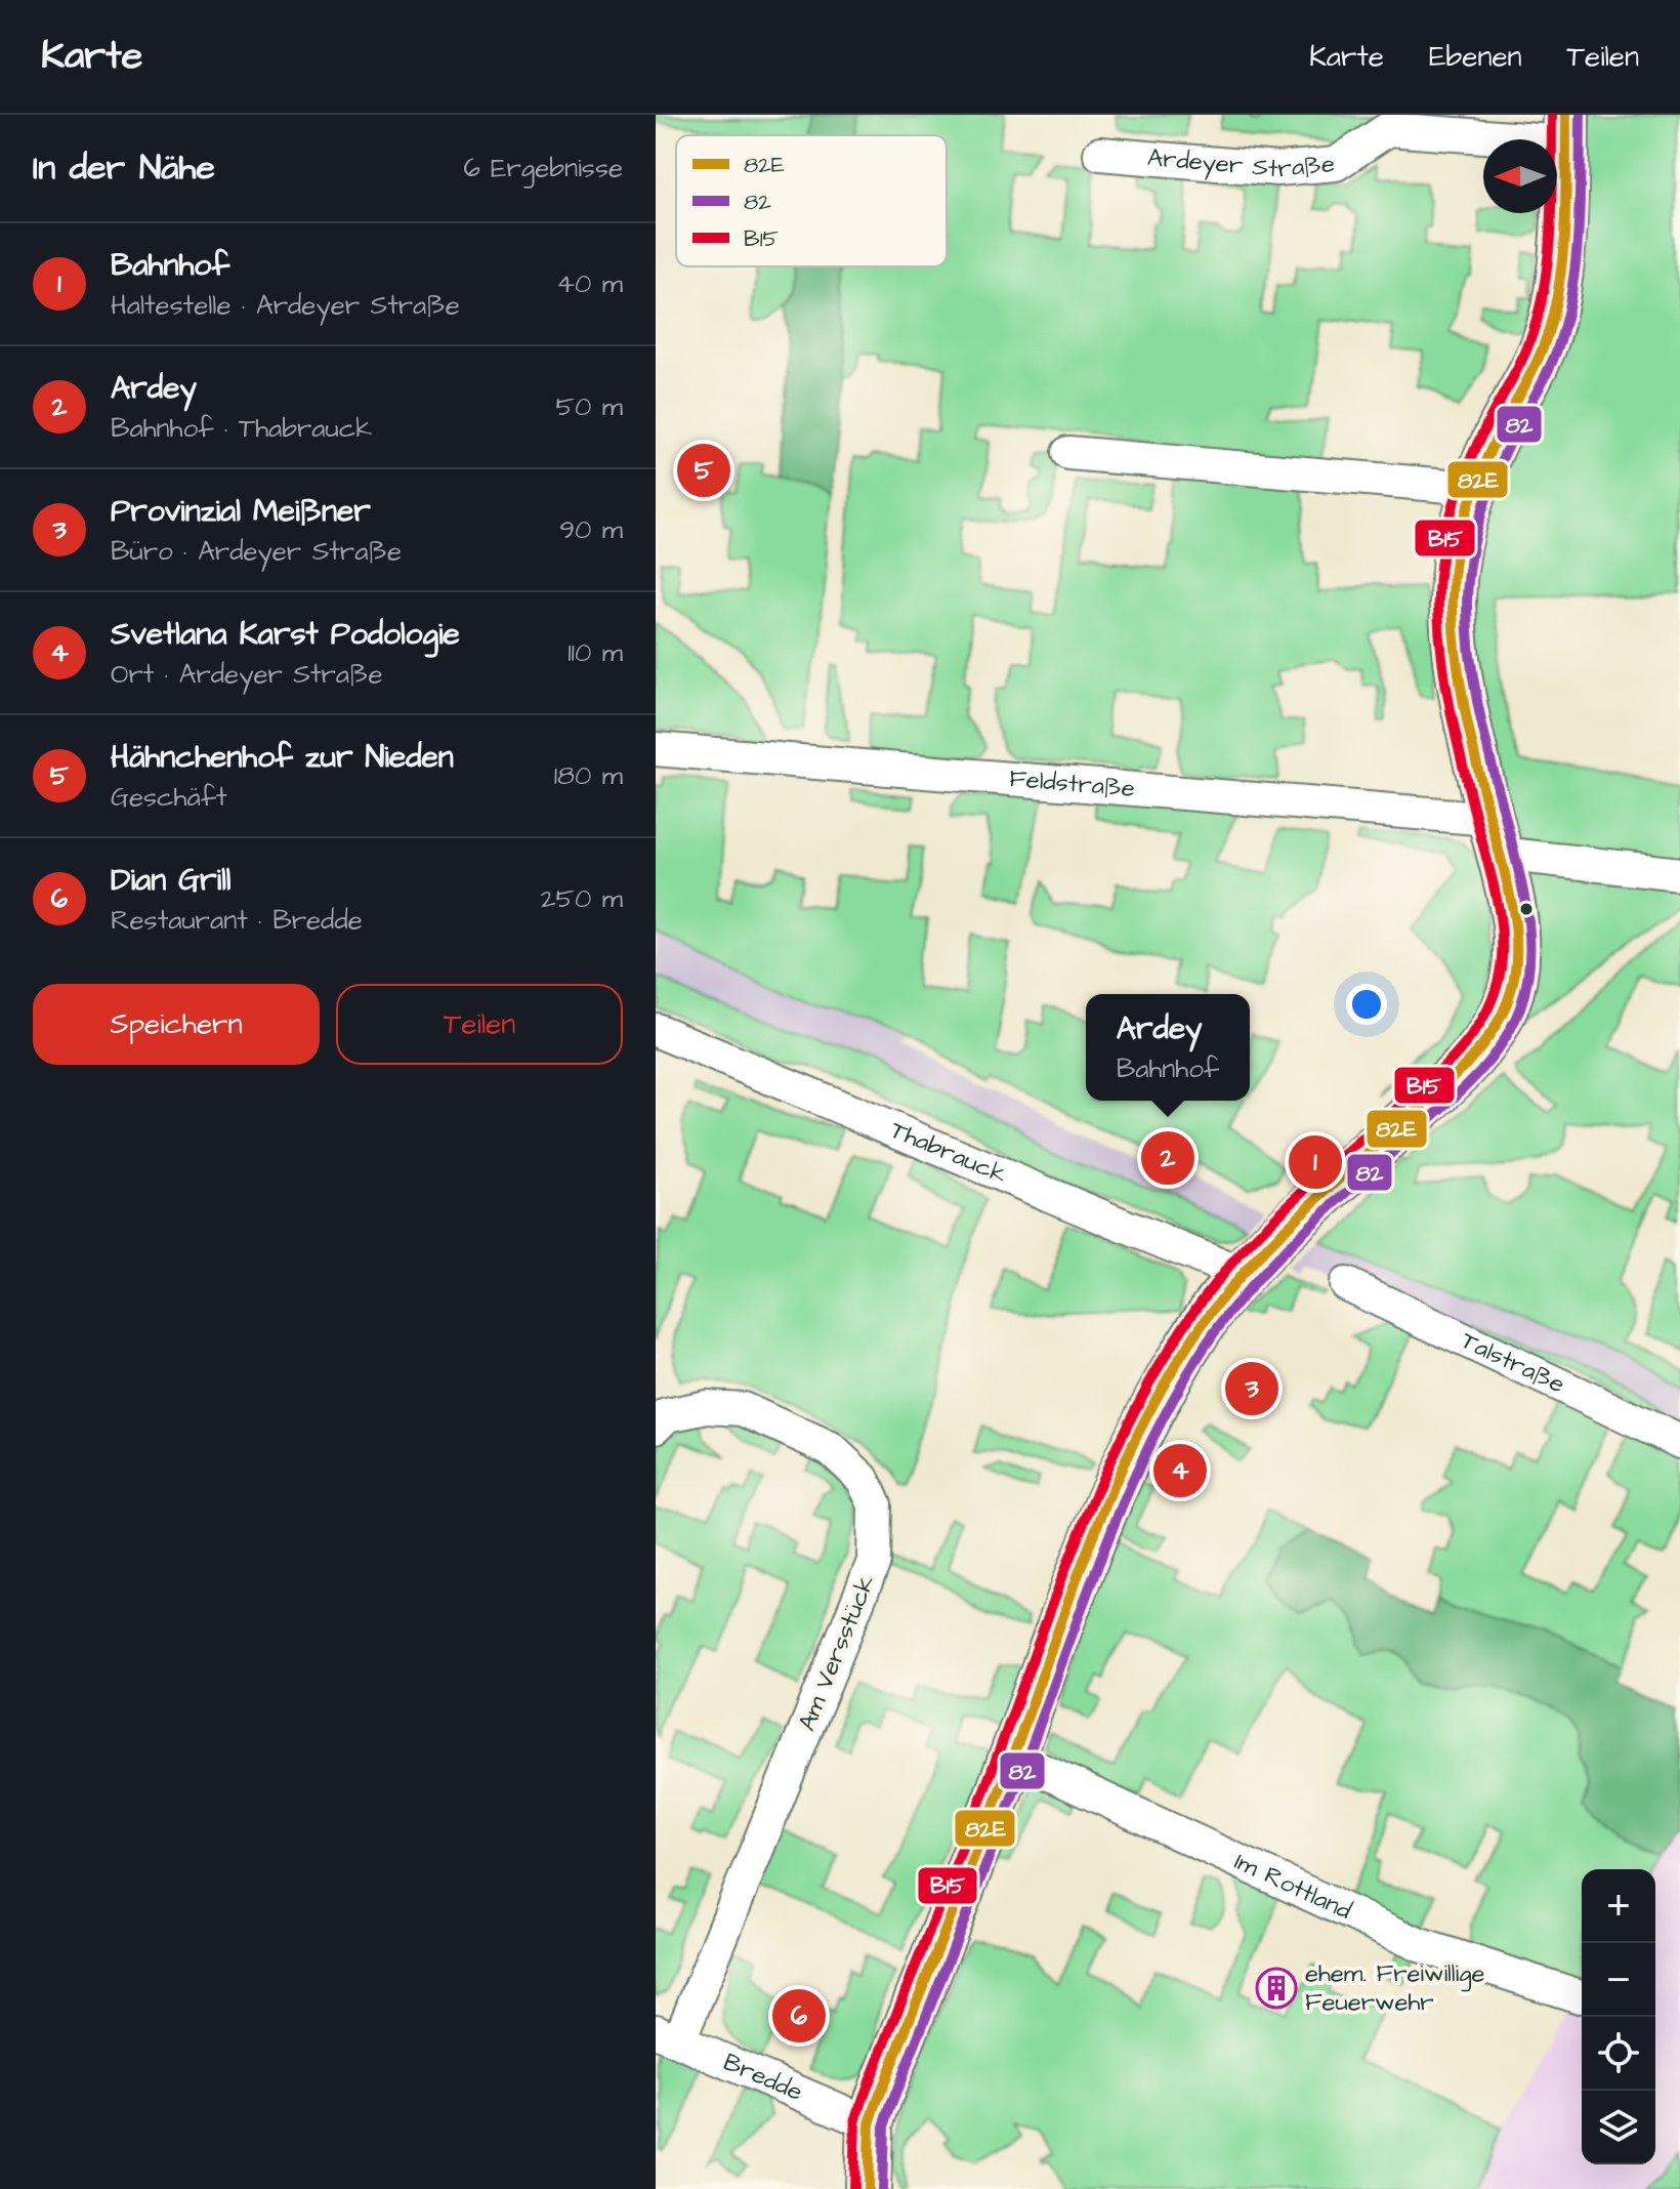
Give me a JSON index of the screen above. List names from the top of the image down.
{
  "streets": {
    "main road": ["Ardeyer Straße"],
    "street": [
      "Feldstraße",
      "Thabrauck",
      "Talstraße",
      "Am Versstück",
      "Im Rottland",
      "Bredde"
    ]
  },
  "crossings": [
    ["Ardeyer Straße", "Feldstraße"],
    ["Ardeyer Straße", "Thabrauck"],
    ["Ardeyer Straße", "Im Rottland"],
    ["Ardeyer Straße", "Bredde"],
    ["Am Versstück", "Bredde"]
  ],
  "places": {
    "building": ["ehem. Freiwillige Feuerwehr"]
  },
  "lines": ["transit line 82E", "transit line 82", "transit line B15"],
  "legend": ["82E", "82", "B15"],
  "north": "left",
  "page": {
    "header": "Karte",
    "nav": ["Karte", "Ebenen", "Teilen"],
    "heading": ["In der Nähe", "6 Ergebnisse"],
    "list": [
      {
        "mark": "1",
        "name": "Bahnhof",
        "note": "Haltestelle · Ardeyer Straße",
        "value": "40 m"
      },
      {
        "mark": "2",
        "name": "Ardey",
        "note": "Bahnhof · Thabrauck",
        "value": "50 m"
      },
      {
        "mark": "3",
        "name": "Provinzial Meißner",
        "note": "Büro · Ardeyer Straße",
        "value": "90 m"
      },
      {
        "mark": "4",
        "name": "Svetlana Karst Podologie",
        "note": "Ort · Ardeyer Straße",
        "value": "110 m"
      },
      {
        "mark": "5",
        "name": "Hähnchenhof zur Nieden",
        "note": "Geschäft",
        "value": "180 m"
      },
      {
        "mark": "6",
        "name": "Dian Grill",
        "note": "Restaurant · Bredde",
        "value": "250 m"
      }
    ],
    "pins": [
      "5",
      "2",
      "1",
      "3",
      "4",
      "6"
    ],
    "buttons": ["Speichern", "Teilen"],
    "popup": ["Ardey", "Bahnhof"],
    "map_buttons": ["+", "−"]
  }
}
